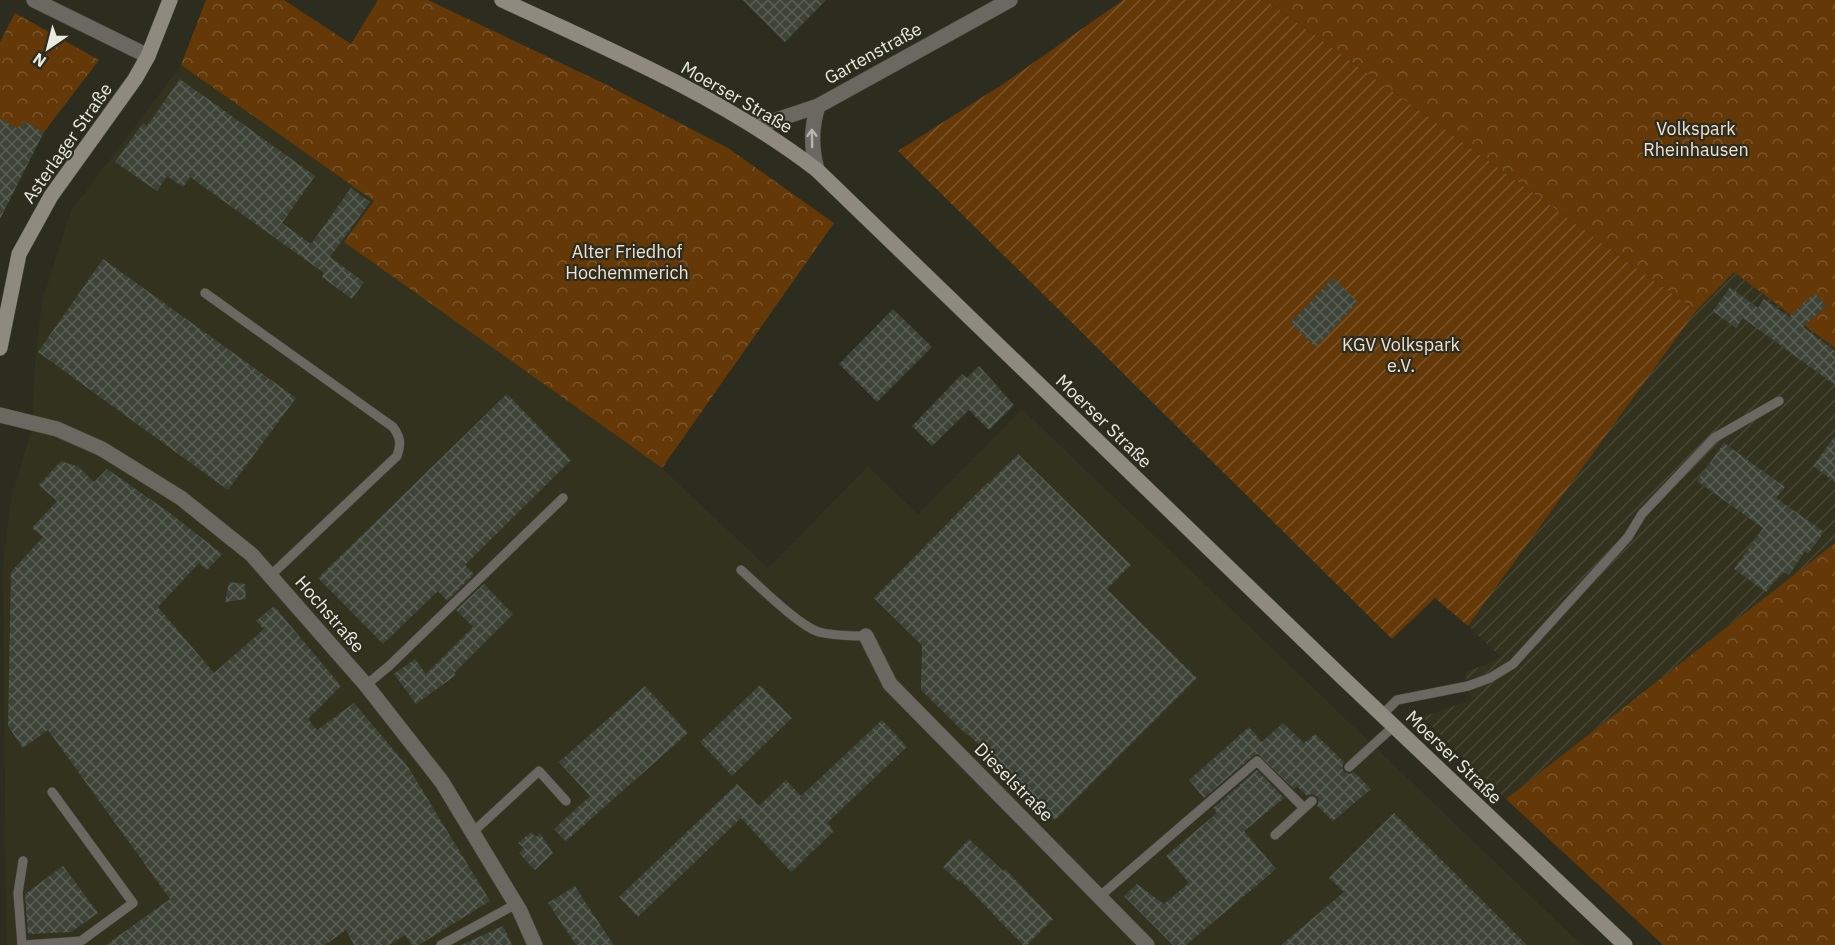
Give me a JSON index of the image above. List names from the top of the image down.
{
  "streets": {
    "main road": ["Moerser Straße", "Asterlager Straße"],
    "street": ["Gartenstraße", "Hochstraße", "Dieselstraße"]
  },
  "crossings": [
    ["Gartenstraße", "Moerser Straße"]
  ],
  "parks": ["Volkspark Rheinhausen", "Alter Friedhof Hochemmerich", "KGV Volkspark e.V."],
  "north": "bottom left"
}
